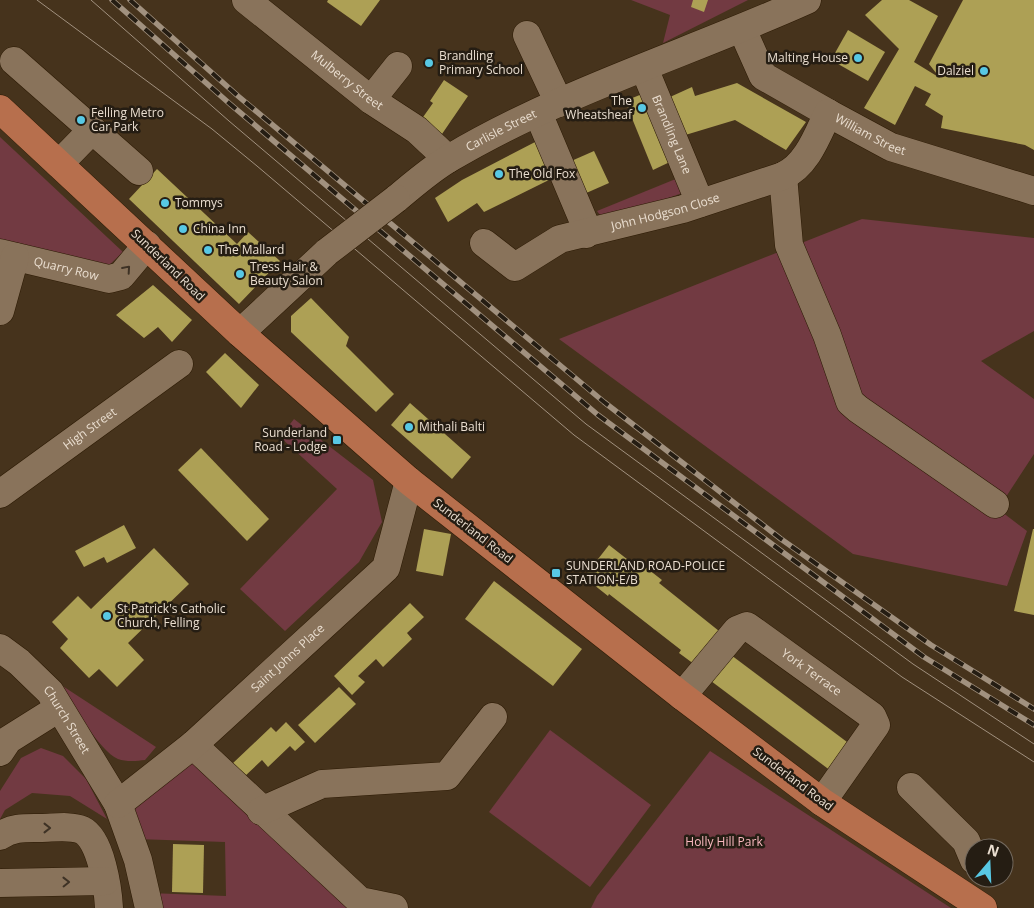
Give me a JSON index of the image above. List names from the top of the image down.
{
  "streets": {
    "main road": ["Sunderland Road"],
    "street": [
      "Mulberry Street",
      "Carlisle Street",
      "William Street",
      "Brandling Lane",
      "John Hodgson Close",
      "Quarry Row",
      "High Street",
      "Saint Johns Place",
      "York Terrace",
      "Church Street"
    ]
  },
  "crossings": [
    ["Mulberry Street", "Carlisle Street"],
    ["Carlisle Street", "William Street"],
    ["Carlisle Street", "Brandling Lane"],
    ["Carlisle Street", "Sunderland Road"],
    ["William Street", "John Hodgson Close"],
    ["Brandling Lane", "John Hodgson Close"],
    ["Sunderland Road", "Quarry Row"],
    ["Sunderland Road", "Saint Johns Place"],
    ["Sunderland Road", "York Terrace"],
    ["Saint Johns Place", "Church Street"]
  ],
  "one_way": ["Quarry Row"],
  "parks": ["Holly Hill Park"],
  "places": {
    "other": [
      "Malting House",
      "Brandling Primary School",
      "Dalziel",
      "The Wheatsheaf",
      "Felling Metro Car Park",
      "The Old Fox",
      "Tommys",
      "China Inn",
      "The Mallard",
      "Tress Hair & Beauty Salon",
      "Mithali Balti",
      "St Patrick's Catholic Church, Felling"
    ],
    "transit": ["Sunderland Road - Lodge", "SUNDERLAND ROAD-POLICE STATION-E/B"]
  },
  "north": "top"
}
